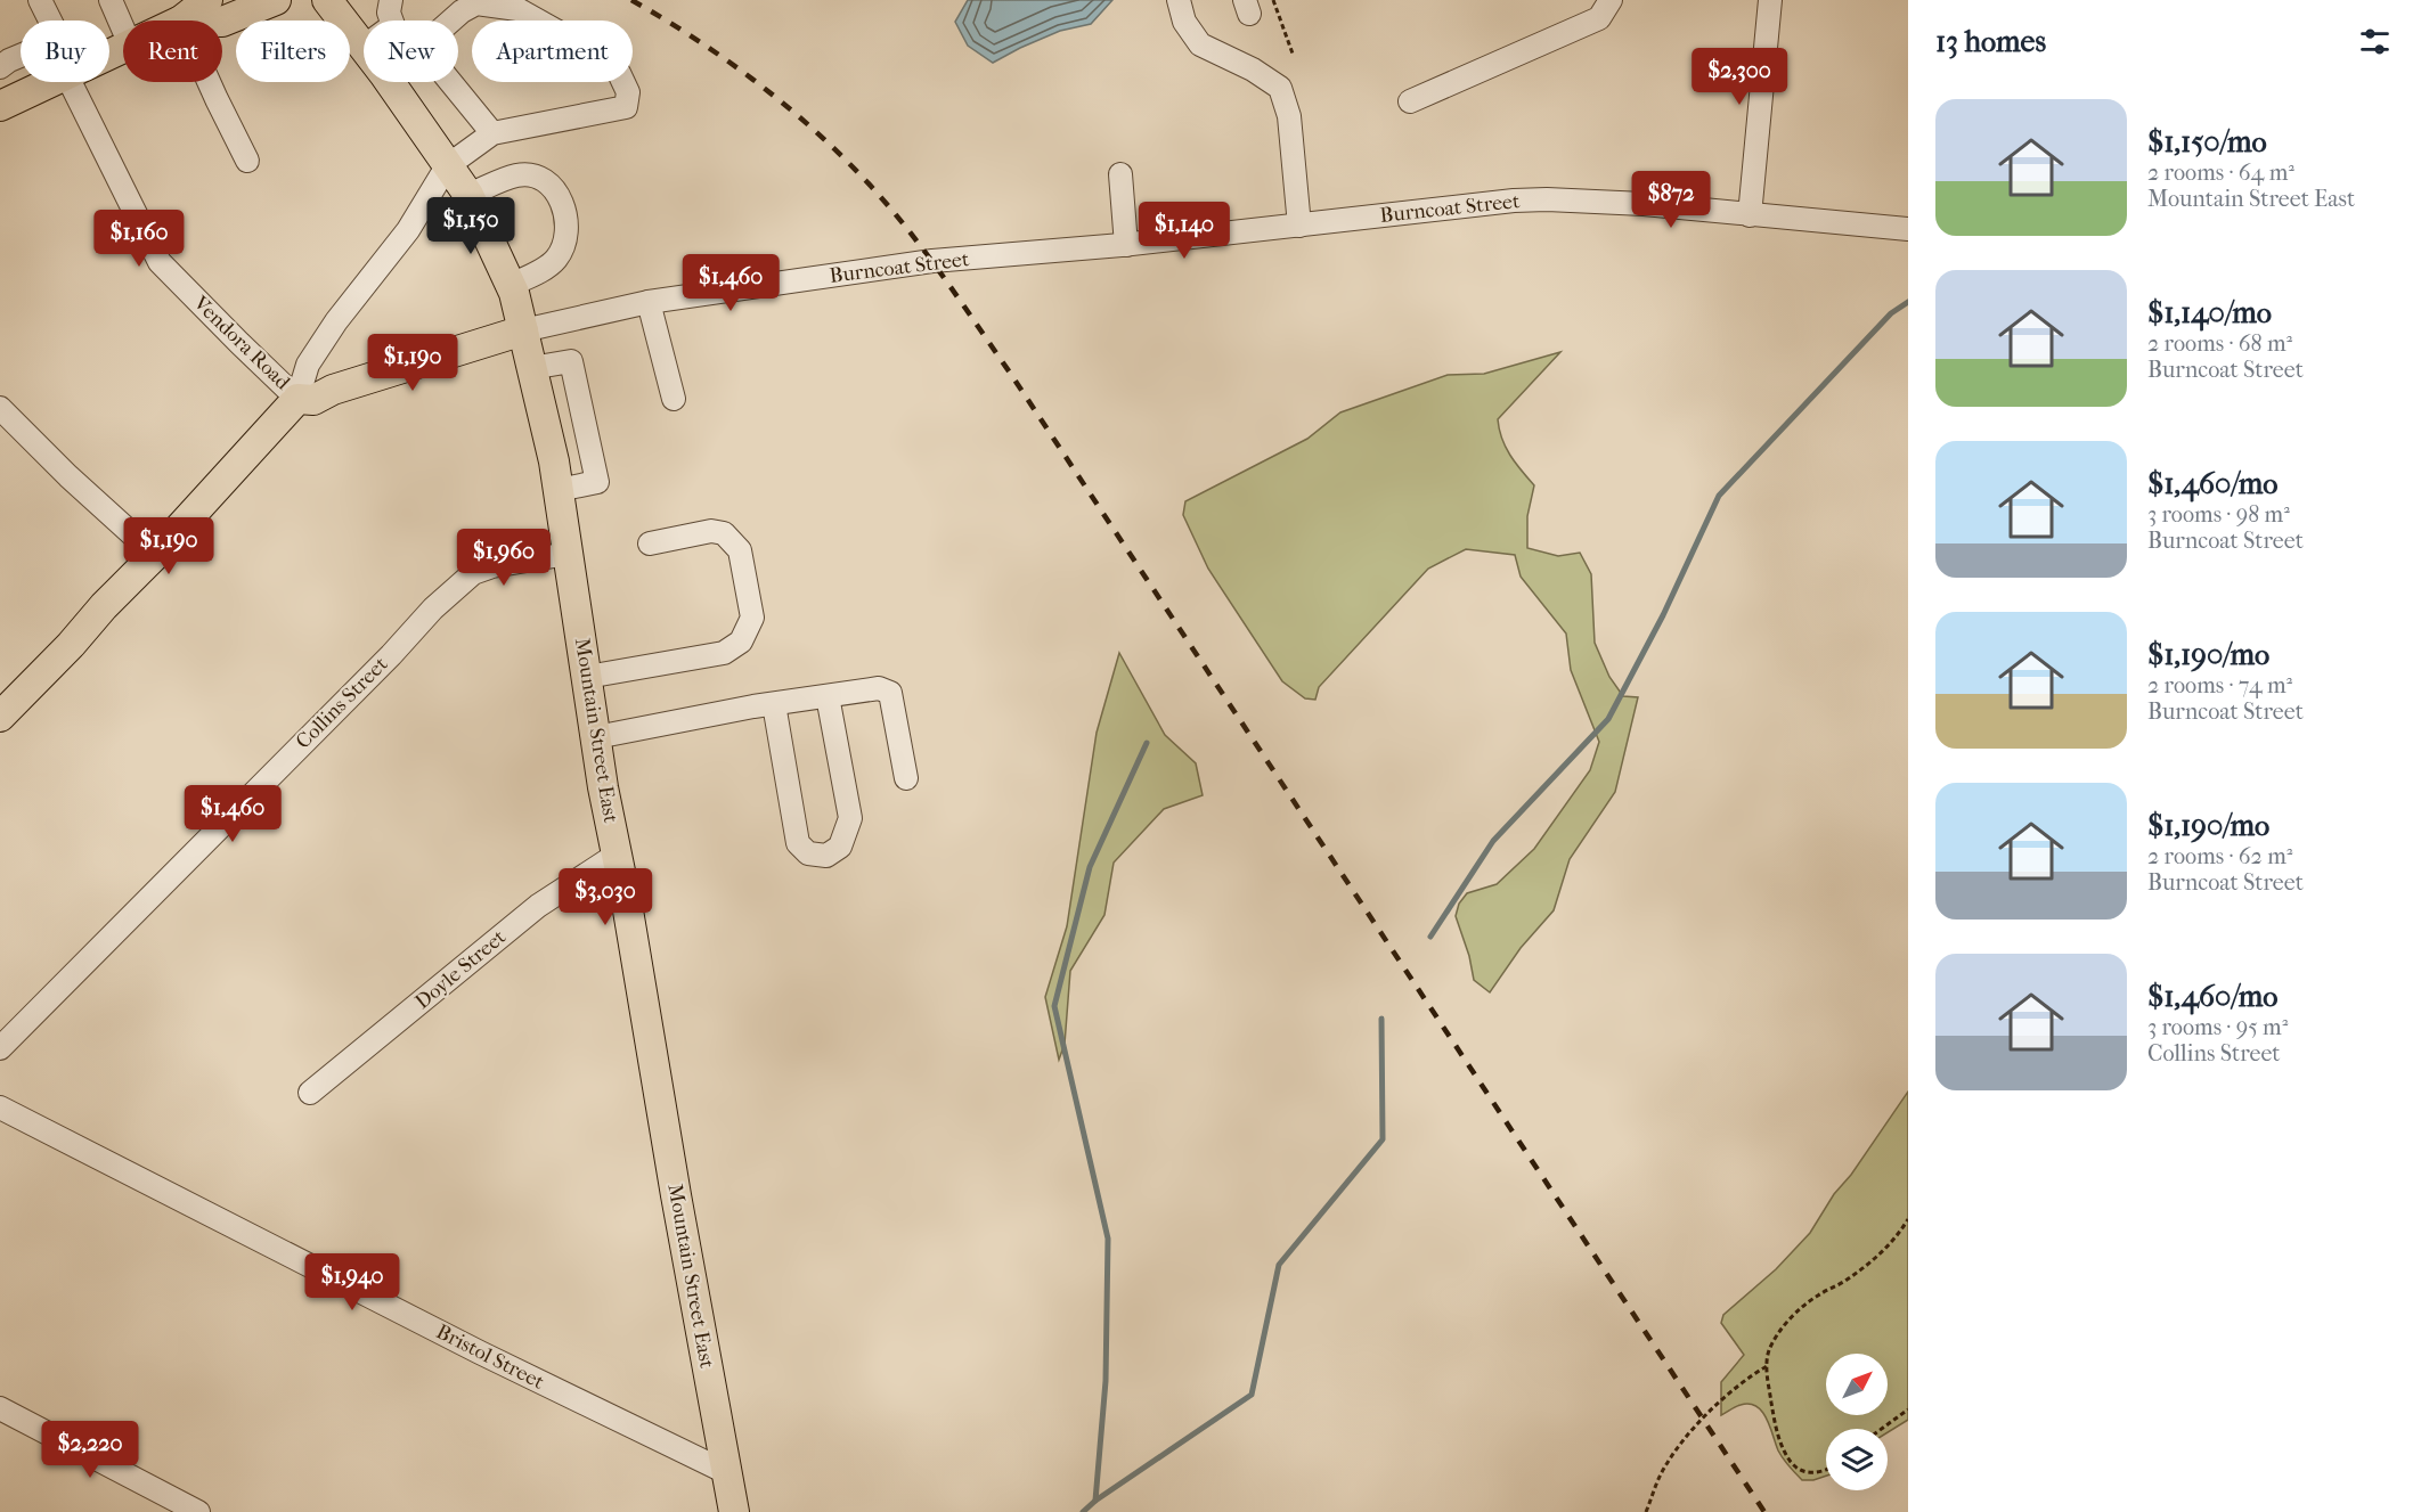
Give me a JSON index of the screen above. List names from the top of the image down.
{
  "streets": {
    "main road": ["Burncoat Street", "Mountain Street East"],
    "street": [
      "Vendora Road",
      "Collins Street",
      "Doyle Street",
      "Bristol Street"
    ]
  },
  "crossings": [
    ["Burncoat Street", "Vendora Road"],
    ["Burncoat Street", "Mountain Street East"],
    ["Collins Street", "Mountain Street East"],
    ["Mountain Street East", "Doyle Street"],
    ["Mountain Street East", "Bristol Street"]
  ],
  "north": "top right",
  "page": {
    "heading": "13 homes",
    "chip": [
      "Buy",
      "Rent",
      "Filters",
      "New",
      "Apartment"
    ],
    "price": [
      "$2,300",
      "$872",
      "$1,150",
      "$1,140",
      "$1,160",
      "$1,460",
      "$1,190",
      "$1,190",
      "$1,960",
      "$1,460",
      "$3,030",
      "$1,940",
      "$2,220"
    ],
    "list": [
      {
        "name": "$1,150/mo",
        "note": "2 rooms · 64 m² · Mountain Street East"
      },
      {
        "name": "$1,140/mo",
        "note": "2 rooms · 68 m² · Burncoat Street"
      },
      {
        "name": "$1,460/mo",
        "note": "3 rooms · 98 m² · Burncoat Street"
      },
      {
        "name": "$1,190/mo",
        "note": "2 rooms · 74 m² · Burncoat Street"
      },
      {
        "name": "$1,190/mo",
        "note": "2 rooms · 62 m² · Burncoat Street"
      },
      {
        "name": "$1,460/mo",
        "note": "3 rooms · 95 m² · Collins Street"
      }
    ]
  }
}
